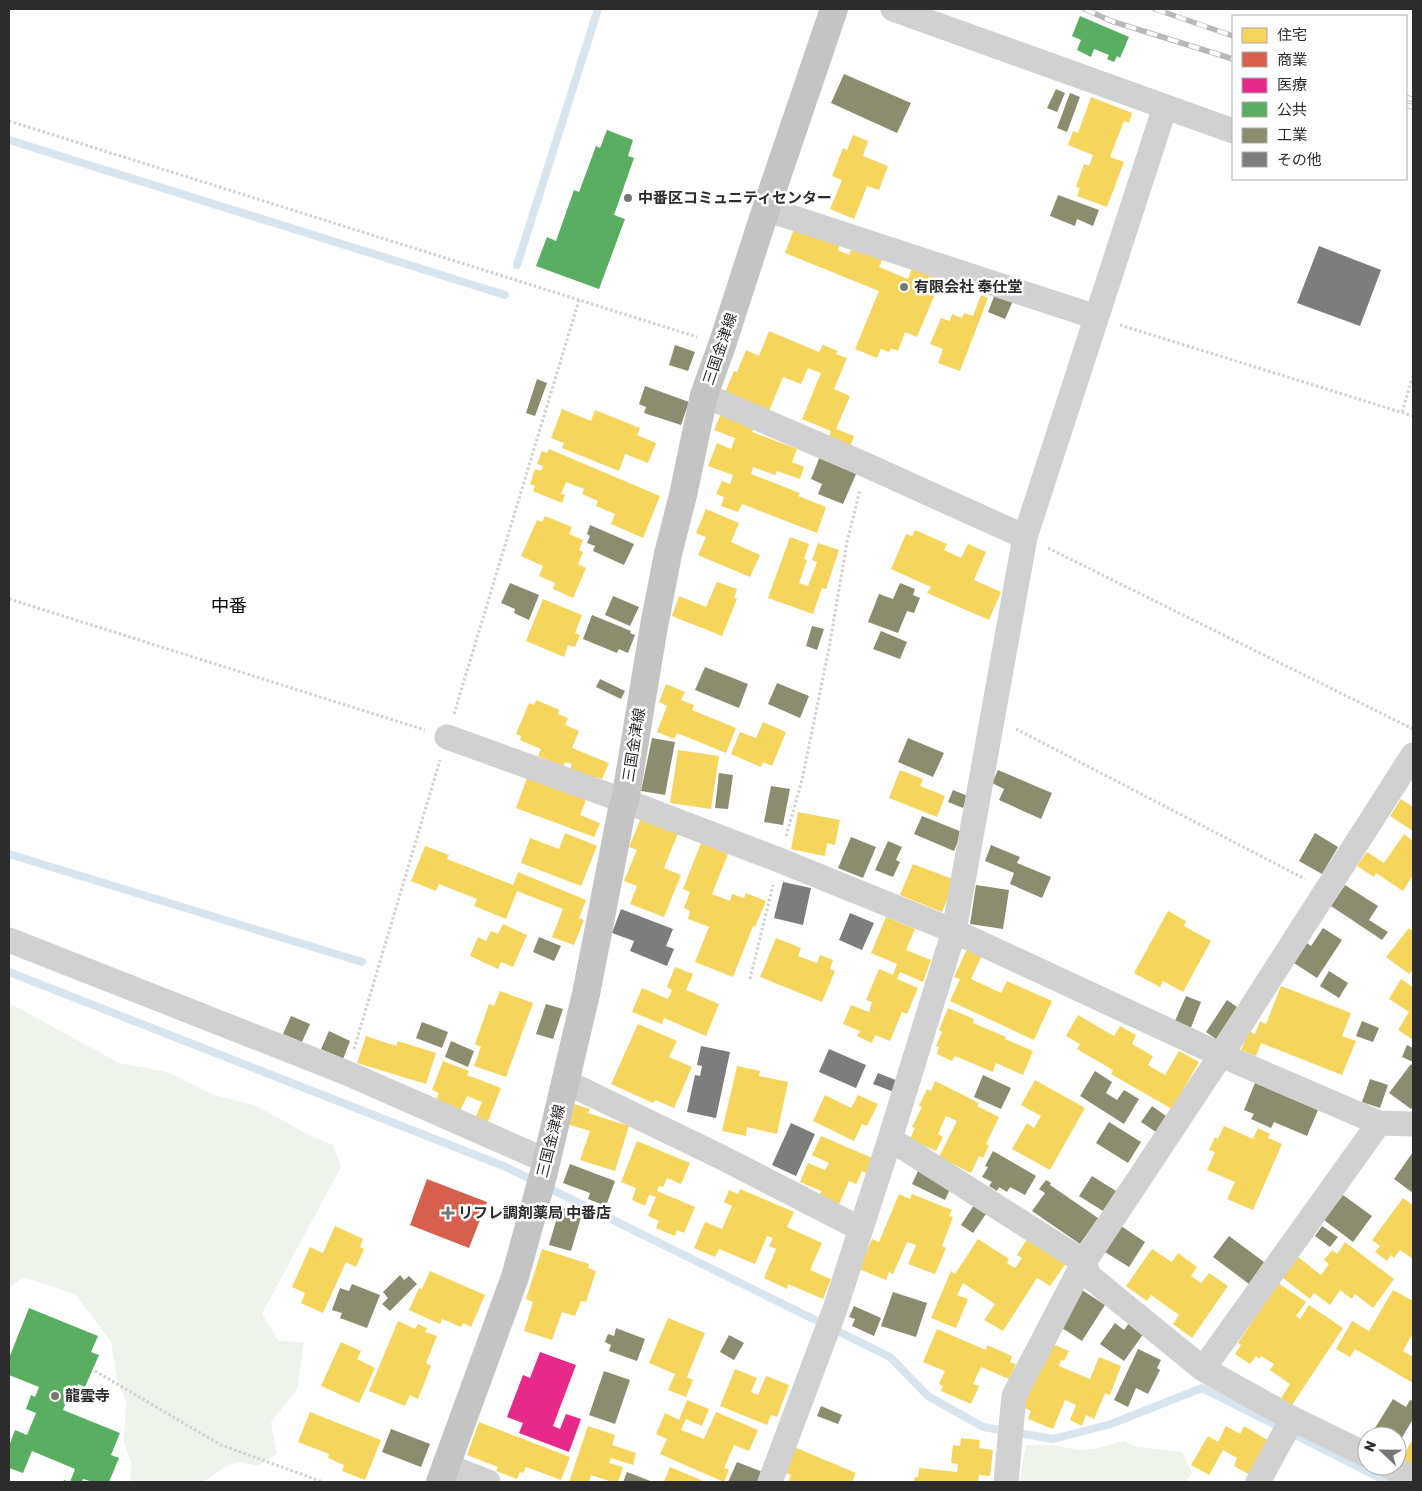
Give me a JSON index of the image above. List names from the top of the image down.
{
  "streets": {
    "main road": ["三国金津線"]
  },
  "districts": ["中番"],
  "places": {
    "other": ["中番区コミュニティセンター", "有限会社 奉仕堂", "龍雲寺"],
    "health": ["リフレ調剤薬局 中番店"]
  },
  "legend": [
    "住宅",
    "商業",
    "医療",
    "公共",
    "工業",
    "その他"
  ],
  "north": "left"
}
